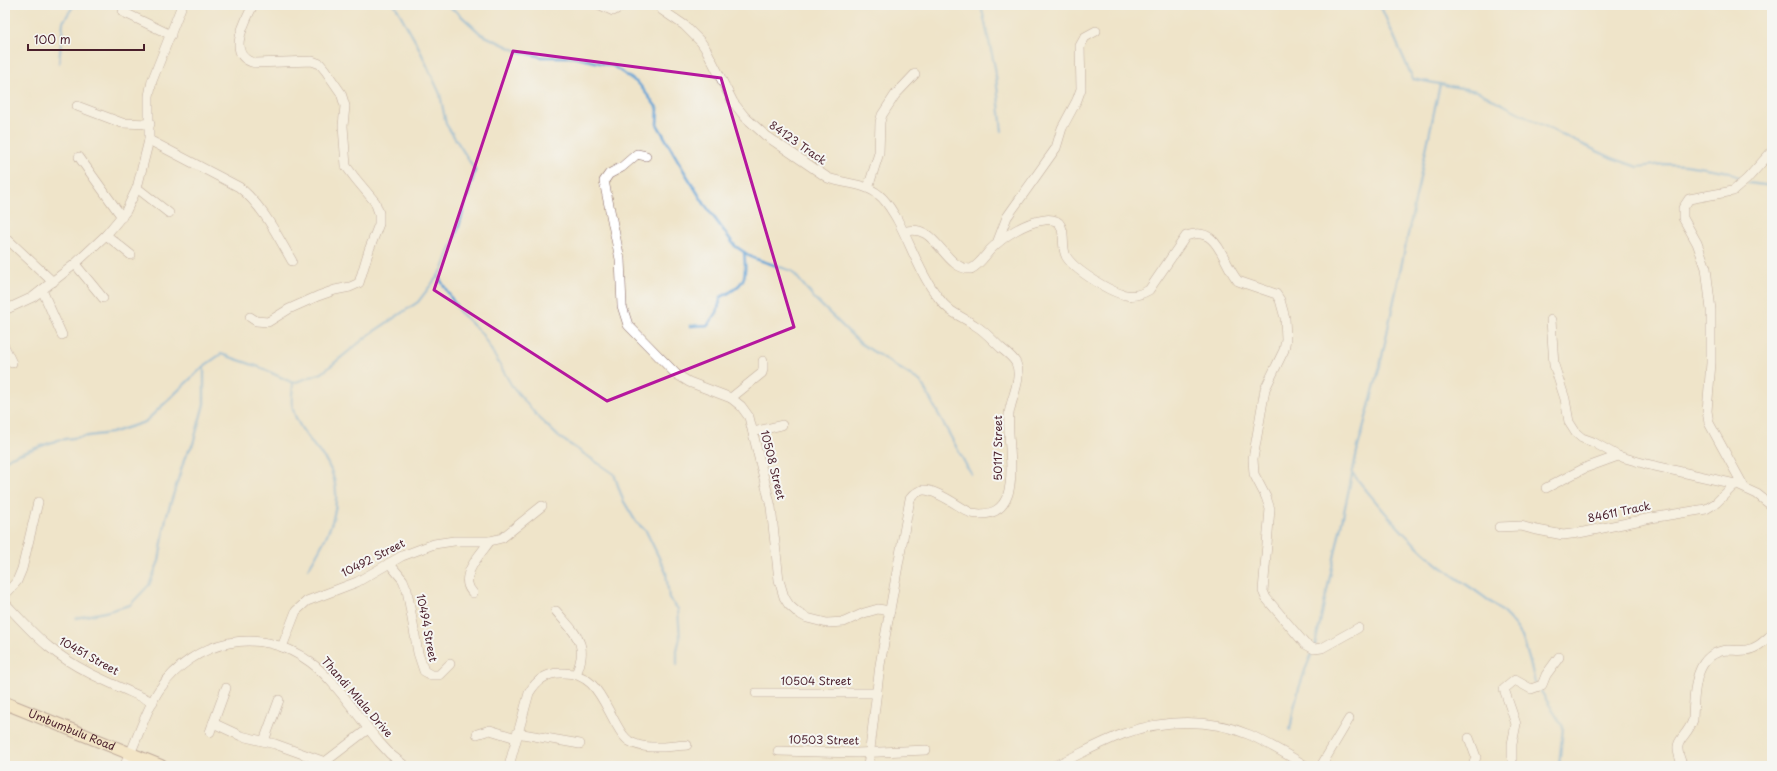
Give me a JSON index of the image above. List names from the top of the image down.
{
  "streets": {
    "main road": ["Umbumbulu Road"],
    "street": [
      "84123 Track",
      "50117 Street",
      "10508 Street",
      "84611 Track",
      "10492 Street",
      "10494 Street",
      "10451 Street",
      "10504 Street",
      "Thandi Mlala Drive",
      "10503 Street"
    ]
  },
  "crossings": [
    ["84123 Track", "50117 Street"],
    ["50117 Street", "10508 Street"],
    ["10492 Street", "10494 Street"],
    ["10492 Street", "Thandi Mlala Drive"],
    ["10451 Street", "Thandi Mlala Drive"],
    ["Thandi Mlala Drive", "Umbumbulu Road"]
  ],
  "scale_bar": "100 m"
}
